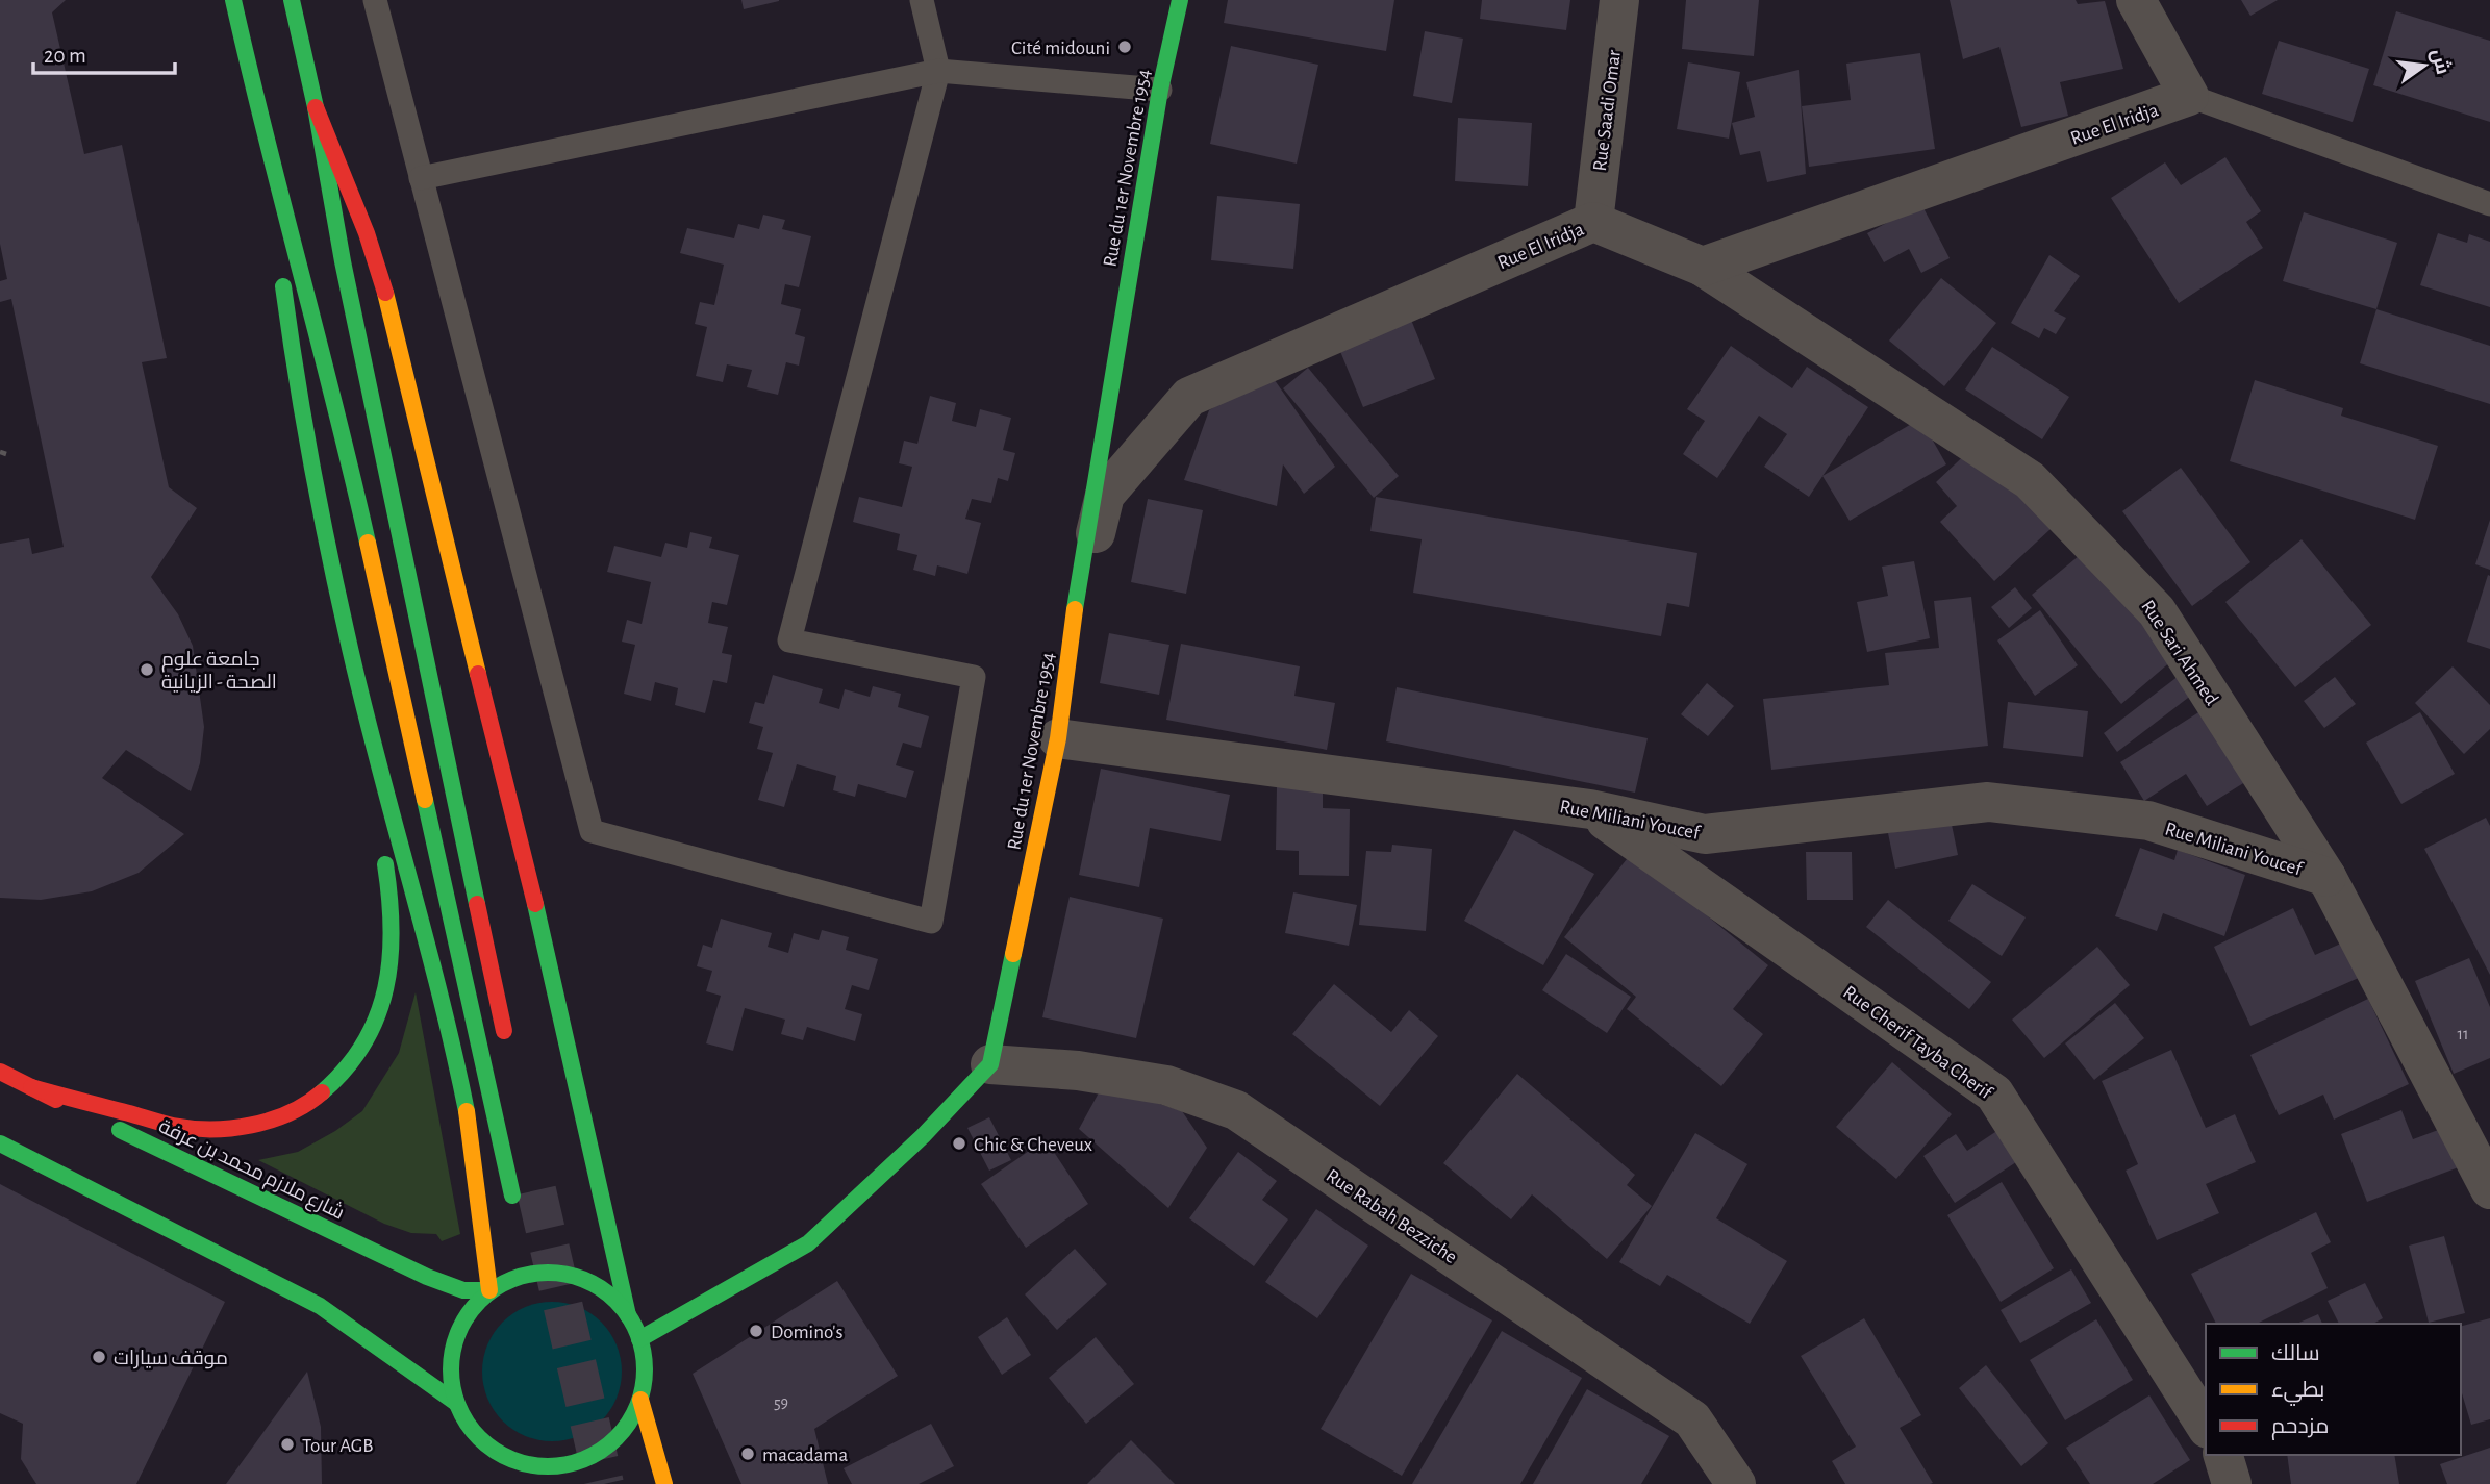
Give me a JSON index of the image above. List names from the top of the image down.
{
  "streets": {
    "main road": ["Rue du 1er Novembre 1954", "شارع ملازم محمد بن عرفة"],
    "street": [
      "Rue Saadi Omar",
      "Rue El Iridja",
      "Rue Sari Ahmed",
      "Rue Miliani Youcef",
      "Rue Cherif Tayba Cherif",
      "Rue Rabah Bezziche"
    ]
  },
  "crossings": [
    ["Rue Saadi Omar", "Rue El Iridja"],
    ["Rue El Iridja", "Rue du 1er Novembre 1954"],
    ["Rue El Iridja", "Rue Sari Ahmed"],
    ["Rue du 1er Novembre 1954", "Rue Miliani Youcef"],
    ["Rue du 1er Novembre 1954", "Rue Rabah Bezziche"],
    ["Rue Sari Ahmed", "Rue Miliani Youcef"],
    ["Rue Miliani Youcef", "Rue Cherif Tayba Cherif"]
  ],
  "places": [
    "Cité midouni",
    "جامعة علوم الصحة - الزيانية",
    "Chic & Cheveux",
    "Domino's",
    "موقف سيارات",
    "Tour AGB",
    "macadama"
  ],
  "house_numbers": ["11", "59"],
  "legend": ["سالك", "بطيء", "مزدحم"],
  "scale_bar": "20 m",
  "north": "right"
}
